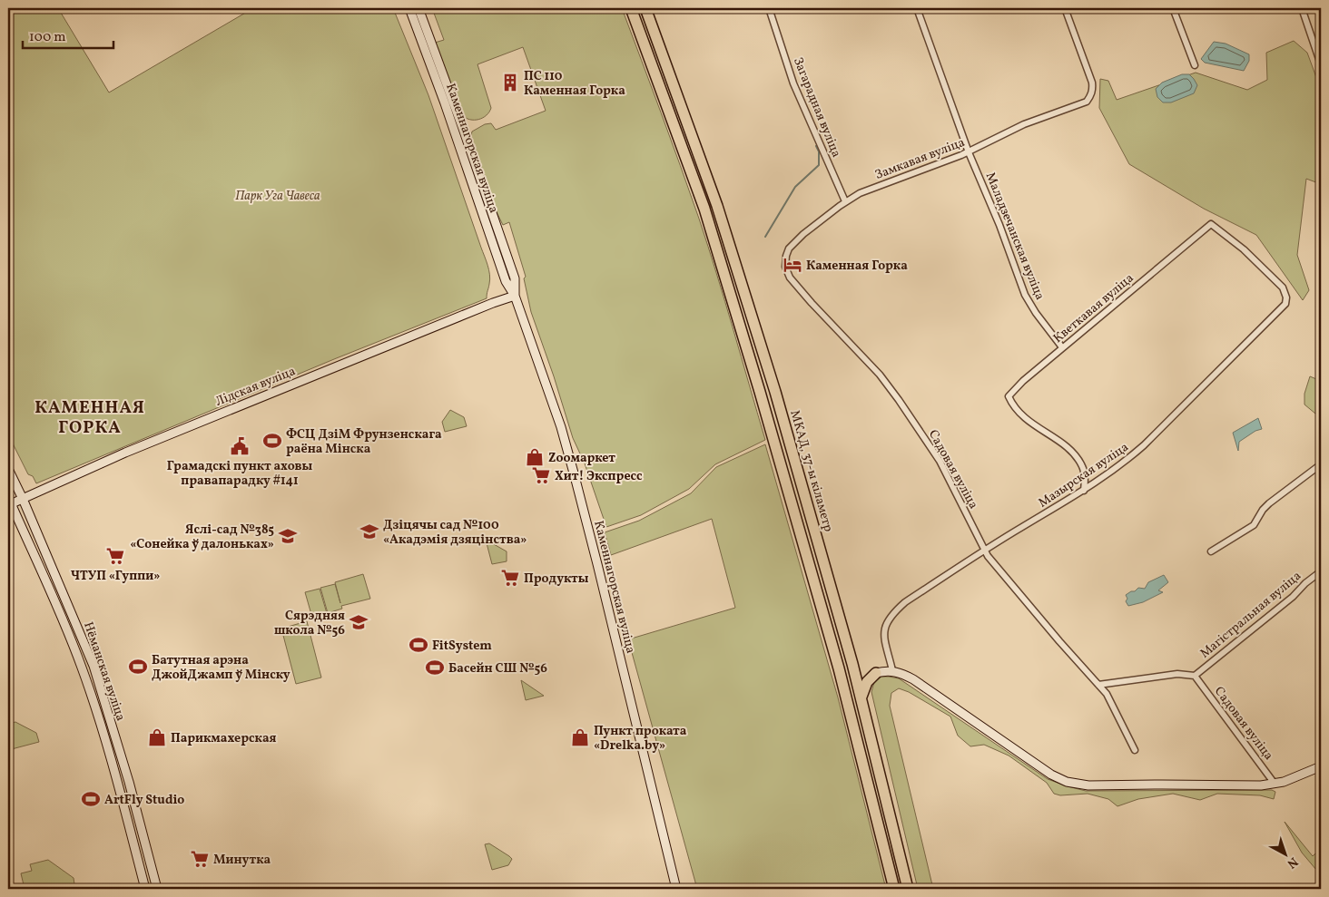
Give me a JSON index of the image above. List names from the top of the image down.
{
  "streets": {
    "highway": ["МКАД, 37-ы кіламетр"],
    "main road": ["Каменнагорская вуліца", "Лідская вуліца", "Нёманская вуліца"],
    "street": [
      "Загарадная вуліца",
      "Замкавая вуліца",
      "Маладзечанская вуліца",
      "Кветкавая вуліца",
      "Садовая вуліца",
      "Мазырская вуліца",
      "Магістральная вуліца"
    ]
  },
  "crossings": [
    ["Загарадная вуліца", "Замкавая вуліца"],
    ["Каменнагорская вуліца", "Лідская вуліца"],
    ["Замкавая вуліца", "Маладзечанская вуліца"],
    ["Замкавая вуліца", "Садовая вуліца"],
    ["Маладзечанская вуліца", "Кветкавая вуліца"],
    ["Кветкавая вуліца", "Мазырская вуліца"],
    ["Лідская вуліца", "Нёманская вуліца"],
    ["Садовая вуліца", "Мазырская вуліца"],
    ["Садовая вуліца", "Магістральная вуліца"]
  ],
  "districts": ["КАМЕННАЯ ГОРКА"],
  "parks": ["Парк Уга Чавеса"],
  "places": {
    "building": ["ПС 110 Каменная Горка"],
    "hotel": ["Каменная Горка"],
    "sports": [
      "ФСЦ ДзіМ Фрунзенскага раёна Мінска",
      "FitSystem",
      "Батутная арэна ДжойДжамп ў Мінску",
      "Басейн СШ №56",
      "ArtFly Studio"
    ],
    "public building": ["Грамадскі пункт аховы правапарадку #141"],
    "shop": ["Zooмаркет", "Парикмахерская", "Пункт проката «Drelka.by»"],
    "supermarket": [
      "Хит! Экспресс",
      "ЧТУП «Гуппи»",
      "Продукты",
      "Минутка"
    ],
    "school or university": ["Дзіцячы сад №100 «Акадэмія дзяцінства»", "Яслі-сад №385 «Сонейка ў далоньках»", "Сярэдняя школа №56"]
  },
  "scale_bar": "100 m",
  "north": "bottom right"
}
